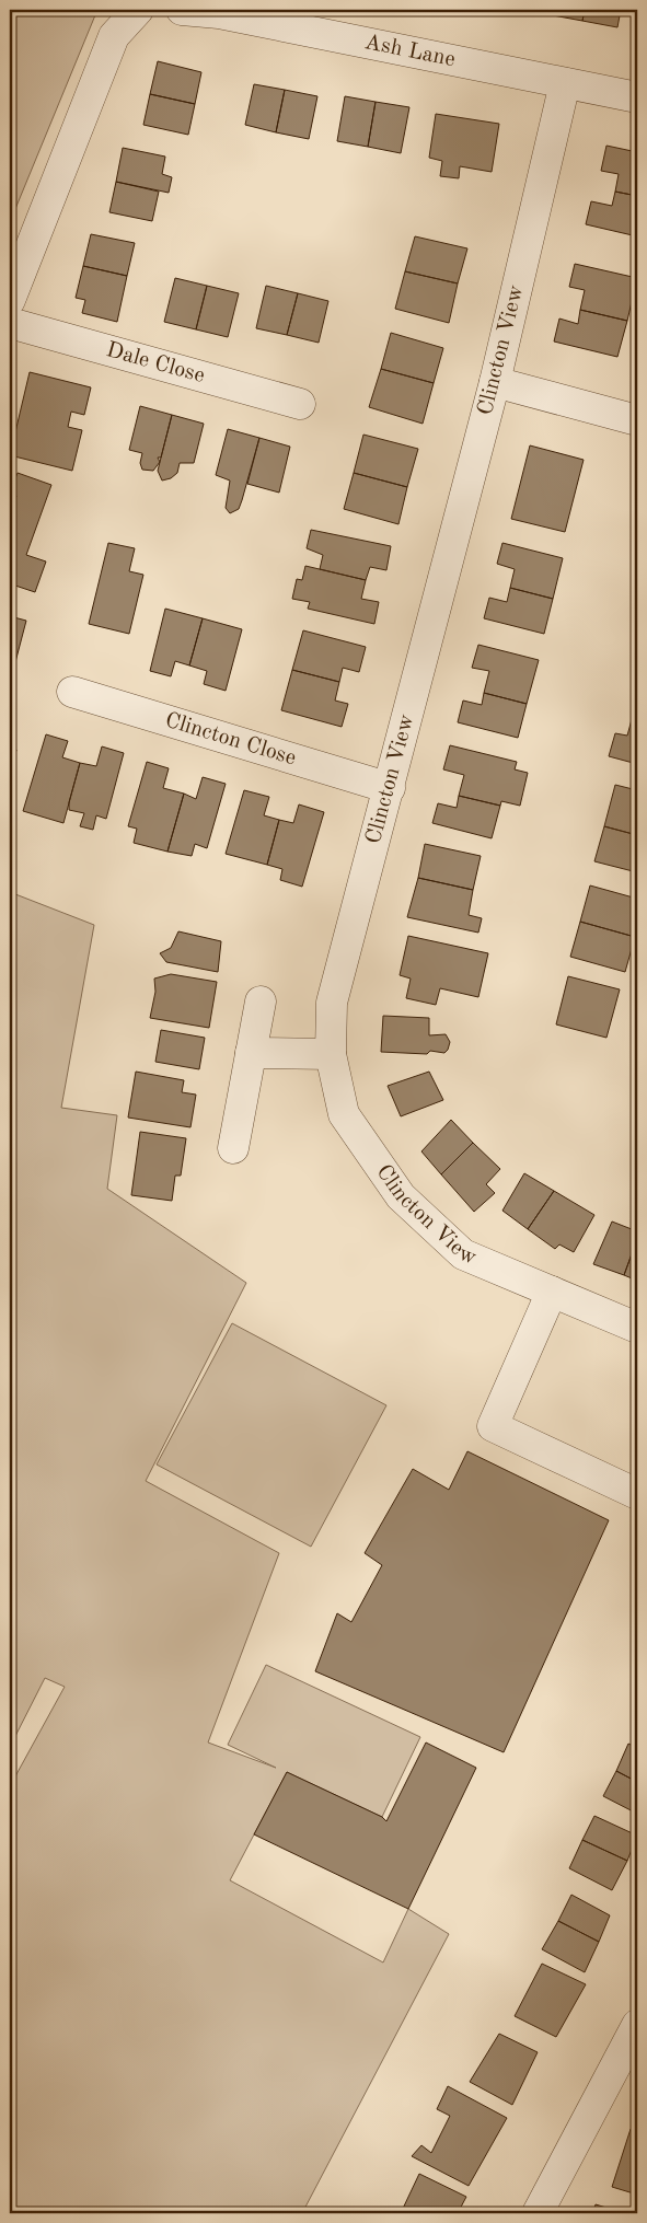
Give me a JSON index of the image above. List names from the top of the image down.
{
  "streets": {
    "street": [
      "Ash Lane",
      "Clincton View",
      "Dale Close",
      "Clincton Close"
    ]
  },
  "crossings": [
    ["Ash Lane", "Clincton View"],
    ["Clincton View", "Clincton Close"]
  ]
}
